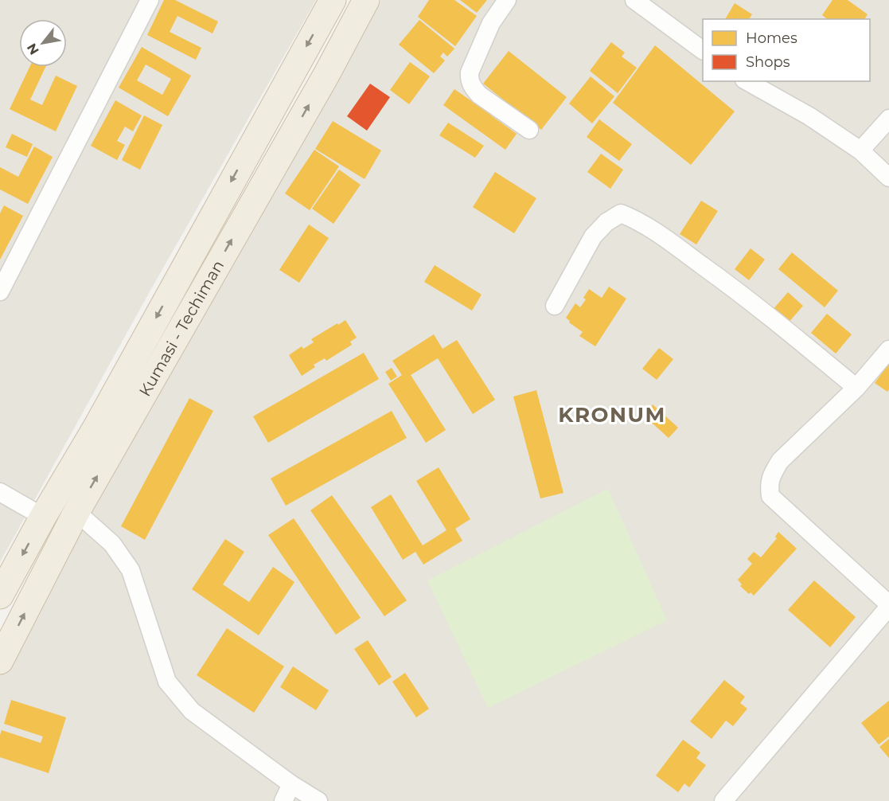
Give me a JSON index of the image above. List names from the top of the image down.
{
  "streets": {
    "highway": ["Kumasi - Techiman"]
  },
  "districts": ["KRONUM"],
  "legend": ["Homes", "Shops"],
  "north": "bottom left"
}
